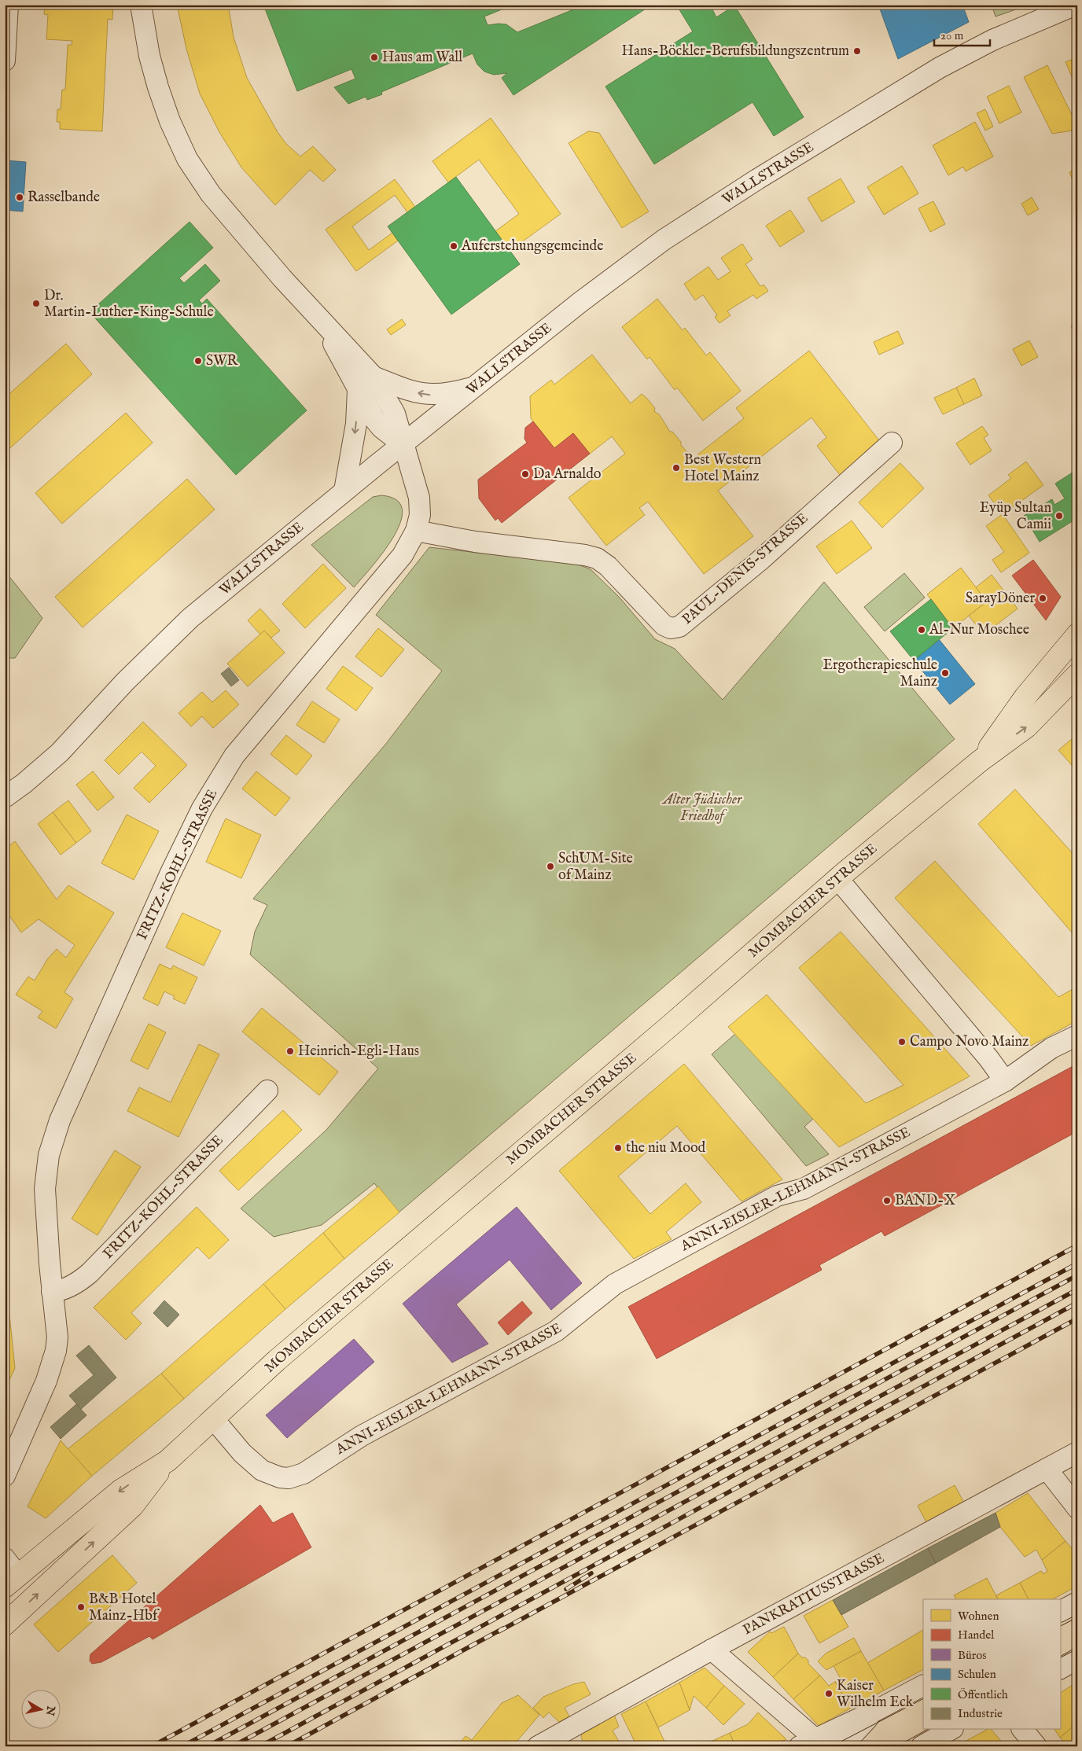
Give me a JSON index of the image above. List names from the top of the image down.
{
  "streets": {
    "main road": ["MOMBACHER STRASSE"],
    "street": [
      "WALLSTRASSE",
      "PAUL-DENIS-STRASSE",
      "FRITZ-KOHL-STRASSE",
      "ANNI-EISLER-LEHMANN-STRASSE",
      "PANKRATIUSSTRASSE"
    ]
  },
  "crossings": [
    ["WALLSTRASSE", "FRITZ-KOHL-STRASSE"],
    ["PAUL-DENIS-STRASSE", "FRITZ-KOHL-STRASSE"],
    ["MOMBACHER STRASSE", "ANNI-EISLER-LEHMANN-STRASSE"]
  ],
  "parks": ["Alter Jüdischer Friedhof"],
  "places": [
    "Hans-Böckler-Berufsbildungszentrum",
    "Haus am Wall",
    "Rasselbande",
    "Auferstehungsgemeinde",
    "Dr. Martin-Luther-King-Schule",
    "SWR",
    "Best Western Hotel Mainz",
    "Da Arnaldo",
    "Eyüp Sultan Camii",
    "SarayDöner",
    "Al-Nur Moschee",
    "Ergotherapieschule Mainz",
    "SchUM-Site of Mainz",
    "Campo Novo Mainz",
    "Heinrich-Egli-Haus",
    "the niu Mood",
    "BAND-X",
    "B&B Hotel Mainz-Hbf",
    "Kaiser Wilhelm Eck"
  ],
  "legend": [
    "Wohnen",
    "Handel",
    "Büros",
    "Schulen",
    "Öffentlich",
    "Industrie"
  ],
  "scale_bar": "20 m",
  "north": "right"
}
